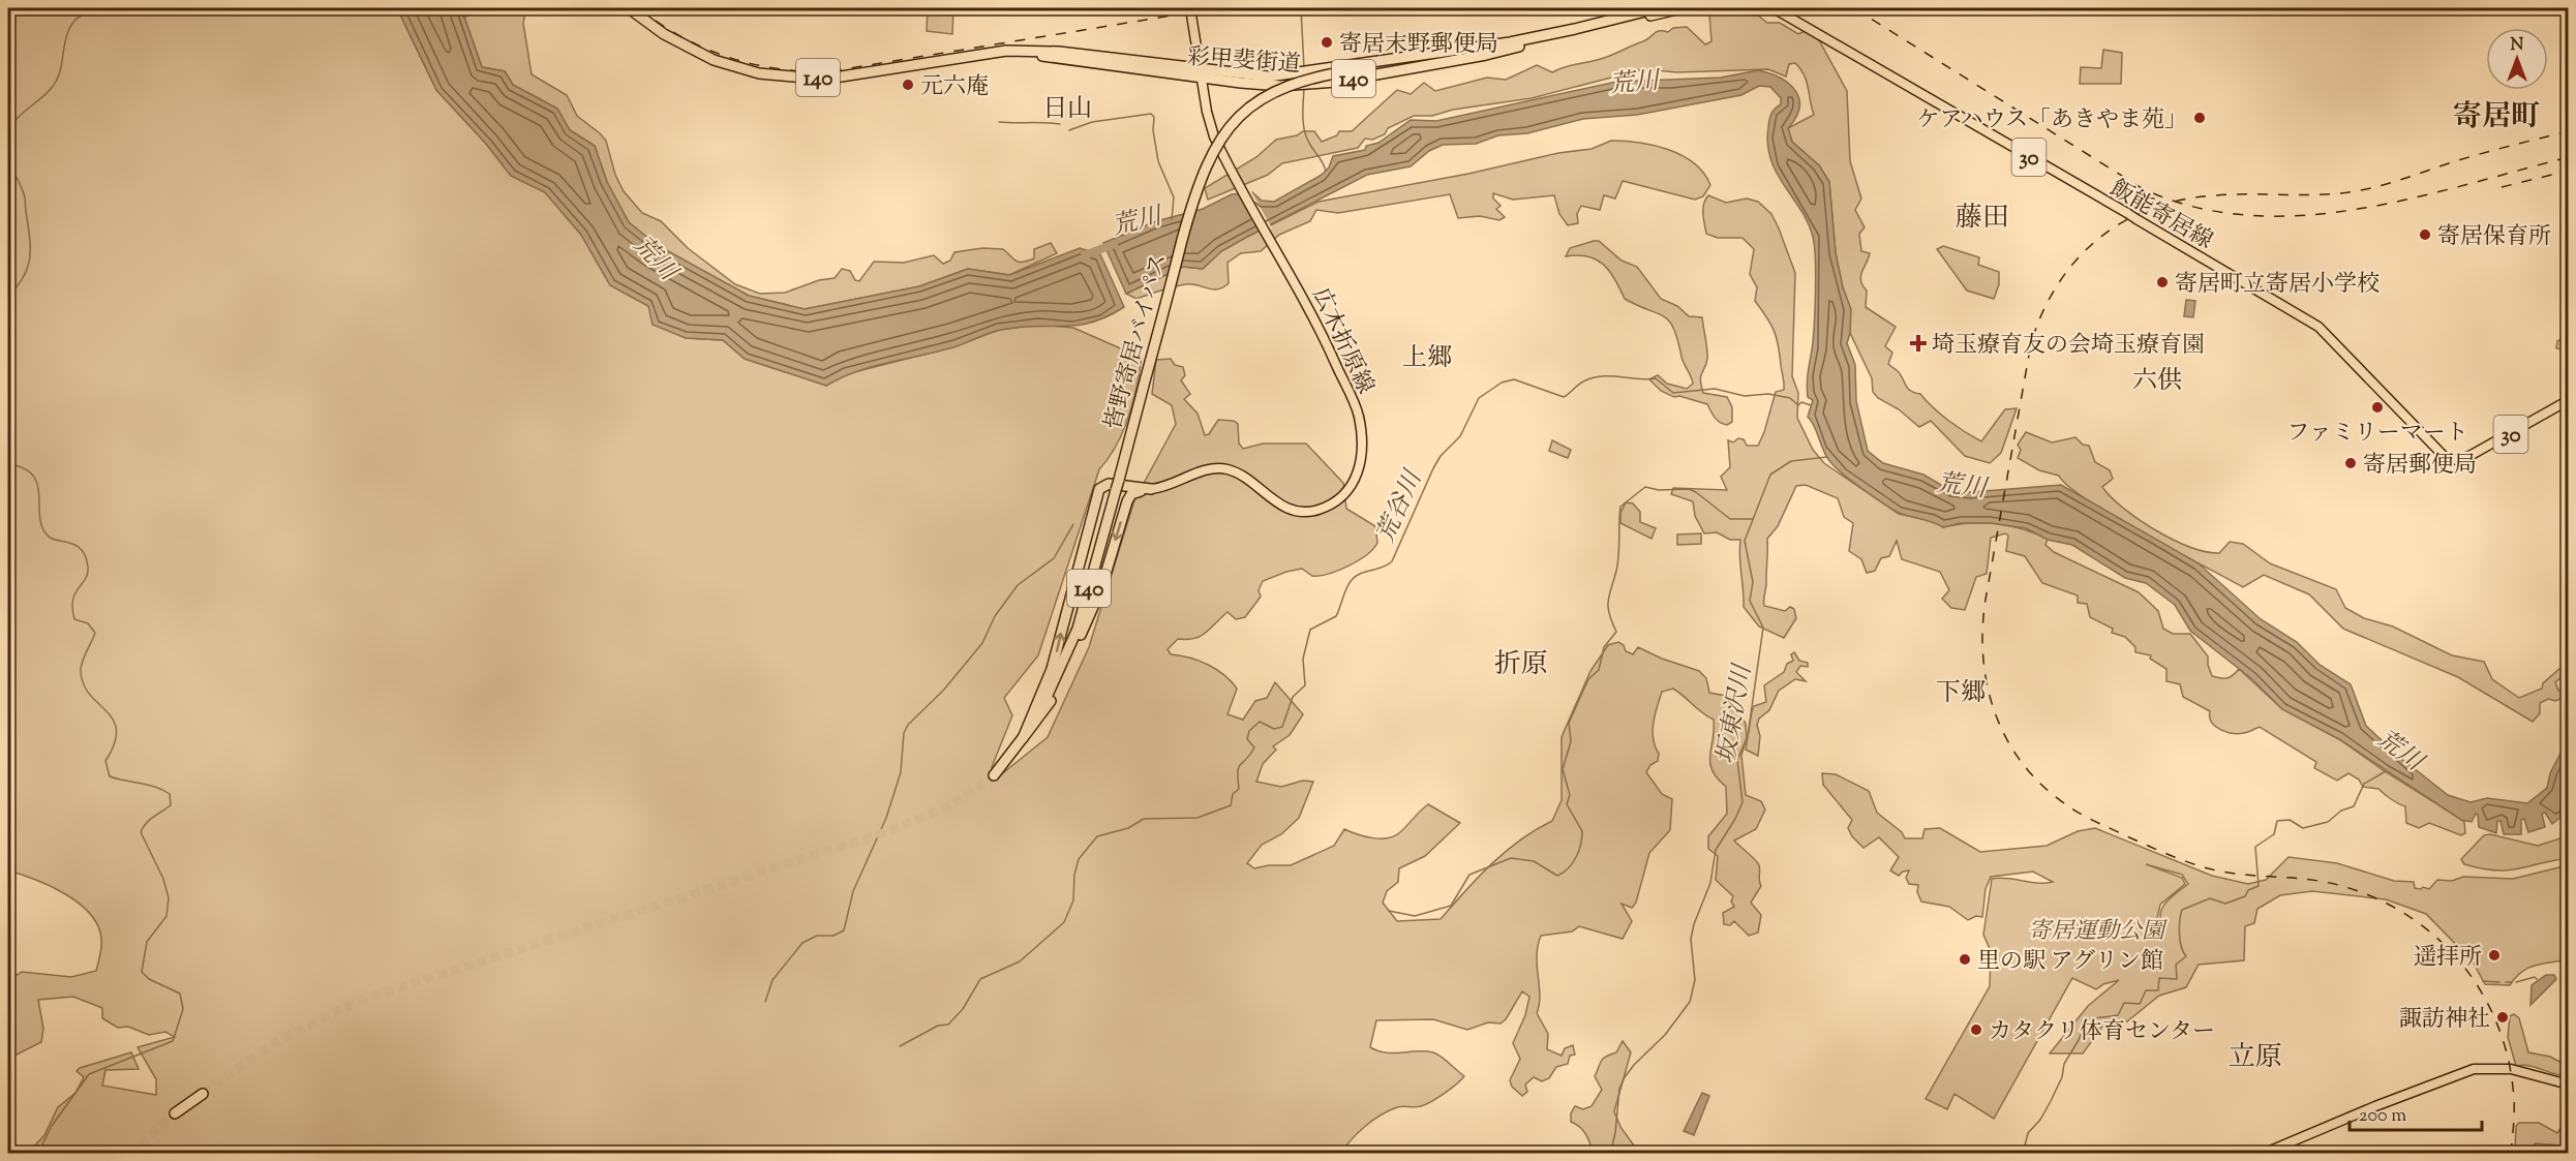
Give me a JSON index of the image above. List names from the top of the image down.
{
  "streets": {
    "highway": ["彩甲斐街道", "140", "皆野寄居バイパス"],
    "main road": ["30", "飯能寄居線", "広木折原線"]
  },
  "crossings": [
    ["彩甲斐街道", "広木折原線"],
    ["彩甲斐街道", "皆野寄居バイパス"]
  ],
  "districts": [
    "日山",
    "寄居町",
    "藤田",
    "上郷",
    "六供",
    "折原",
    "下郷",
    "立原"
  ],
  "water": ["荒川", "荒谷川", "坂東沢川"],
  "parks": ["寄居運動公園"],
  "places": {
    "other": [
      "寄居末野郵便局",
      "元六庵",
      "ケアハウス「あきやま苑」",
      "寄居保育所",
      "寄居町立寄居小学校",
      "ファミリーマート",
      "寄居郵便局",
      "遥拝所",
      "里の駅 アグリン館",
      "諏訪神社",
      "カタクリ体育センター"
    ],
    "health": ["埼玉療育友の会埼玉療育園"]
  },
  "scale_bar": "200 m",
  "north": "top"
}
